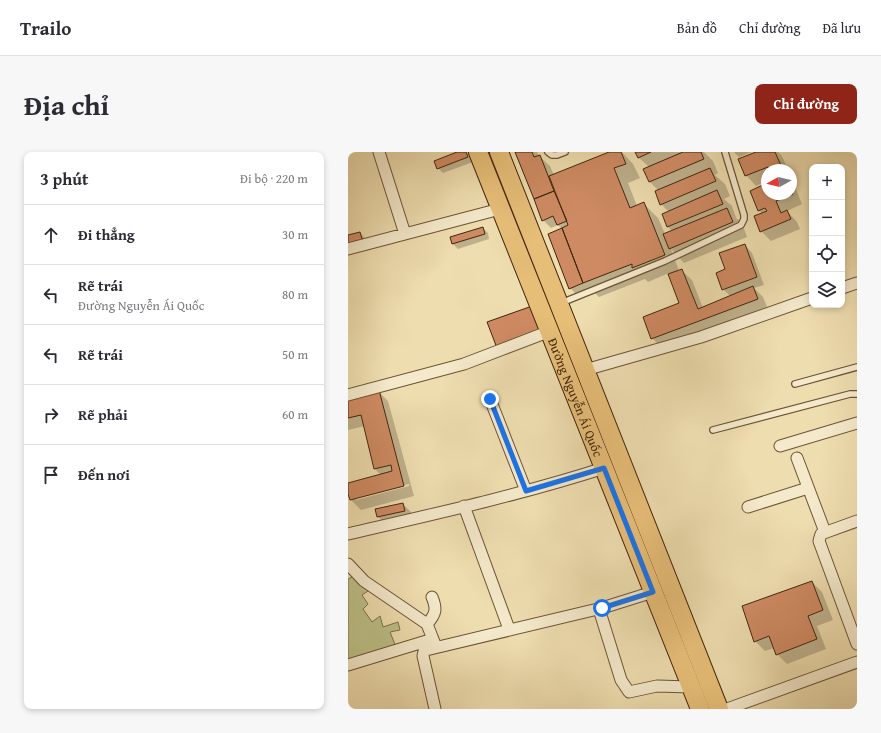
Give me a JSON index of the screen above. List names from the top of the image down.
{
  "streets": {
    "main road": ["Đường Nguyễn Ái Quốc"]
  },
  "north": "left",
  "page": {
    "header": "Trailo",
    "nav": ["Bản đồ", "Chỉ đường", "Đã lưu"],
    "title": "Địa chỉ",
    "buttons": "Chỉ đường",
    "heading": ["3 phút", "Đi bộ · 220 m"],
    "map_buttons": ["+", "−"],
    "list": [
      ["Đi thẳng", "30 m"],
      ["Rẽ trái", "Đường Nguyễn Ái Quốc", "80 m"],
      ["Rẽ trái", "50 m"],
      ["Rẽ phải", "60 m"],
      "Đến nơi"
    ]
  }
}
